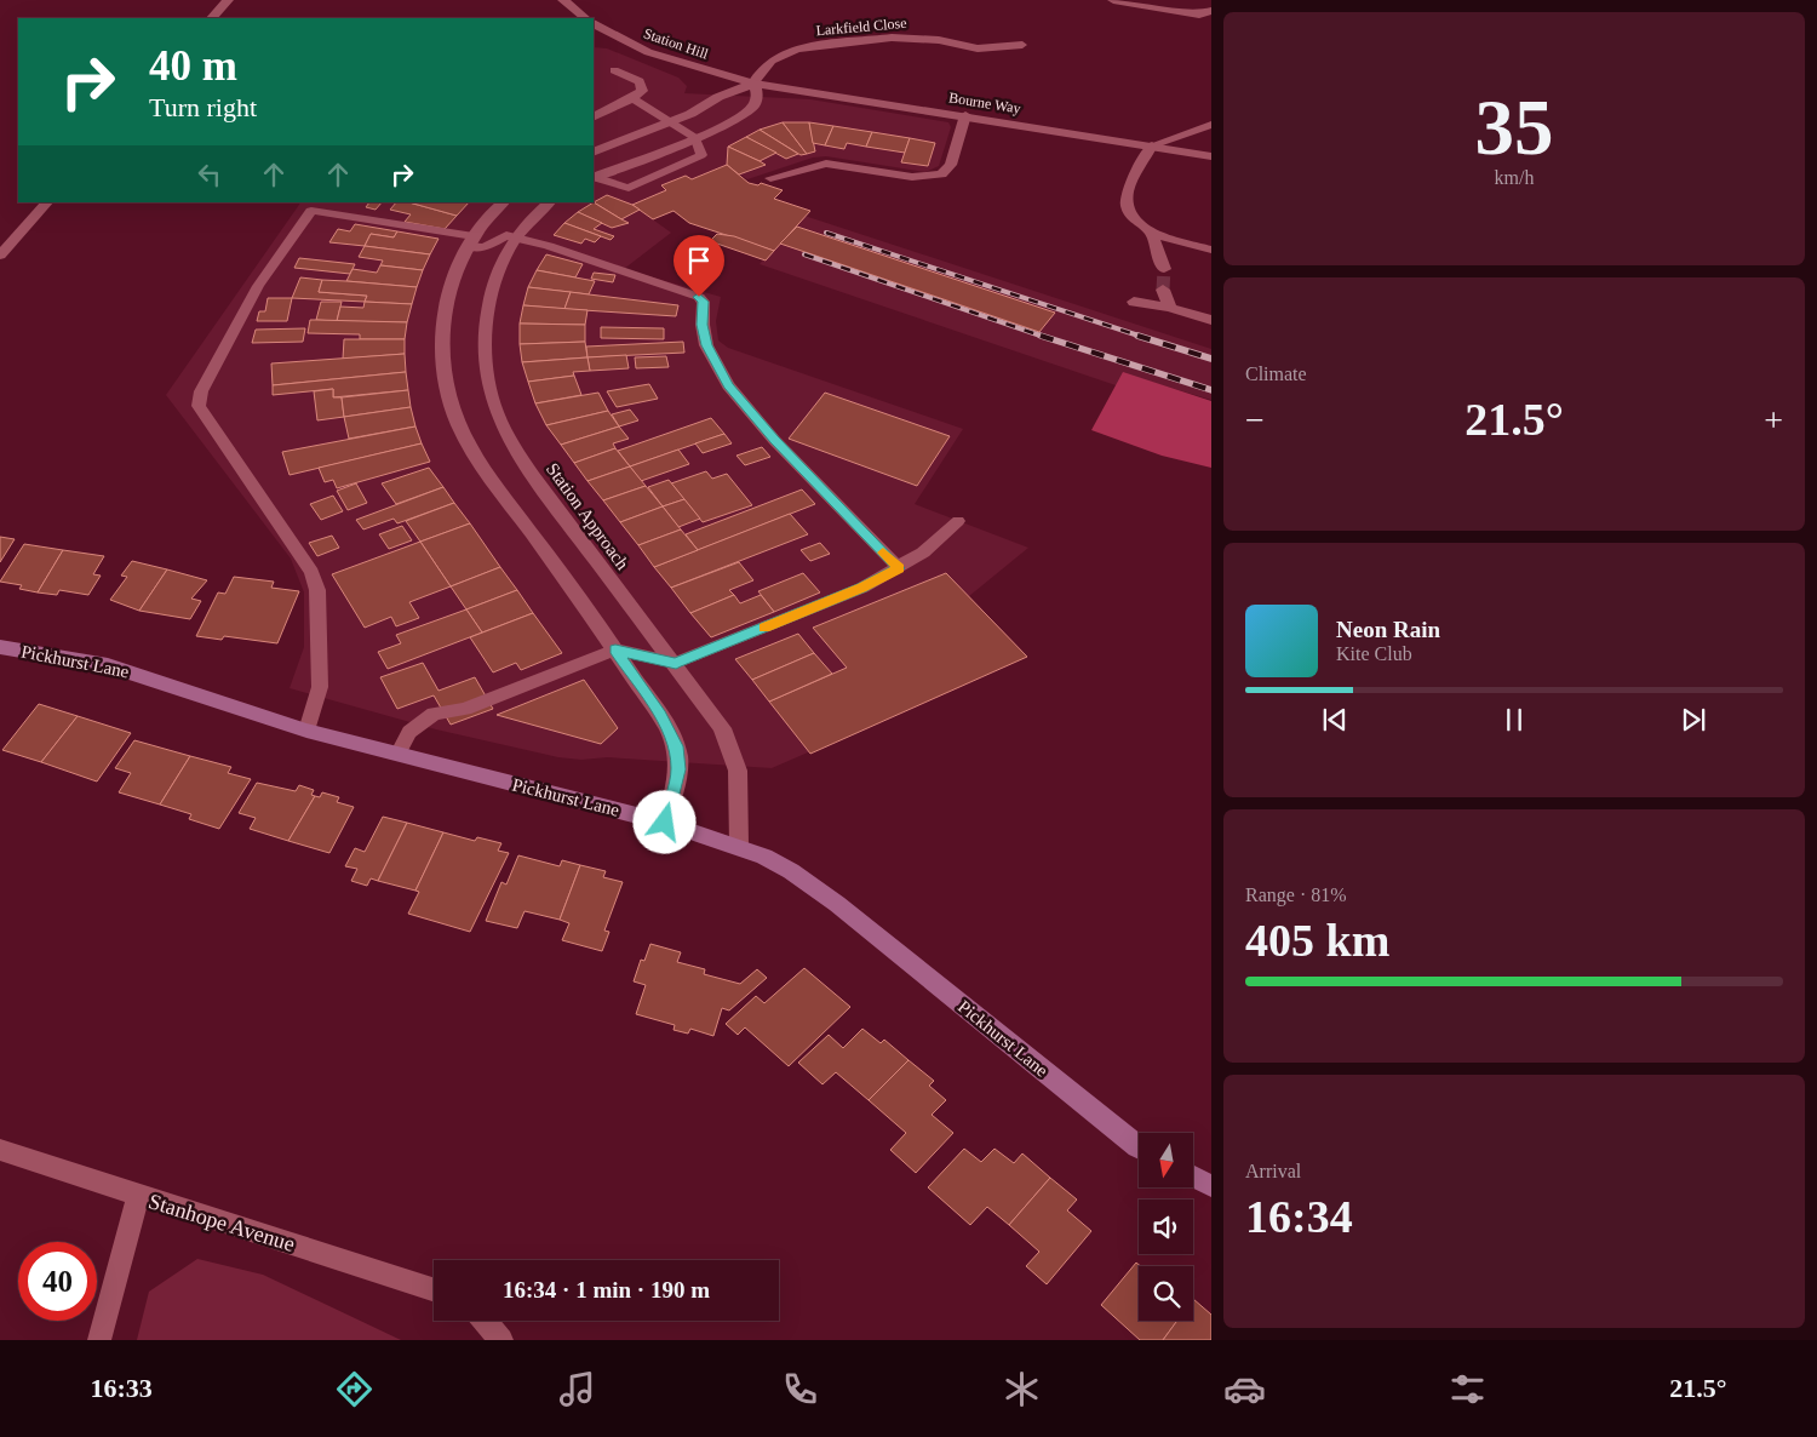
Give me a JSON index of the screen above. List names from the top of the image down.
{
  "streets": {
    "main road": ["Pickhurst Lane"],
    "street": [
      "Station Hill",
      "Bourne Way",
      "Station Approach",
      "Stanhope Avenue"
    ],
    "lane": ["Larkfield Close"]
  },
  "crossings": [
    ["Larkfield Close", "Station Hill"],
    ["Larkfield Close", "Bourne Way"],
    ["Station Hill", "Bourne Way"],
    ["Station Approach", "Pickhurst Lane"]
  ],
  "north": "bottom",
  "page": {
    "tile": [
      ["35", "km/h"],
      "Climate",
      ["Range · 81%", "405 km"],
      ["Arrival", "16:34"]
    ],
    "turn": ["40 m", "Turn right"],
    "heat": ["−", "21.5°", "+"],
    "song": ["Neon Rain", "Kite Club"],
    "limit": "40",
    "trip": "16:34 · 1 min · 190 m",
    "tabs": ["16:33", "21.5°"]
  }
}
